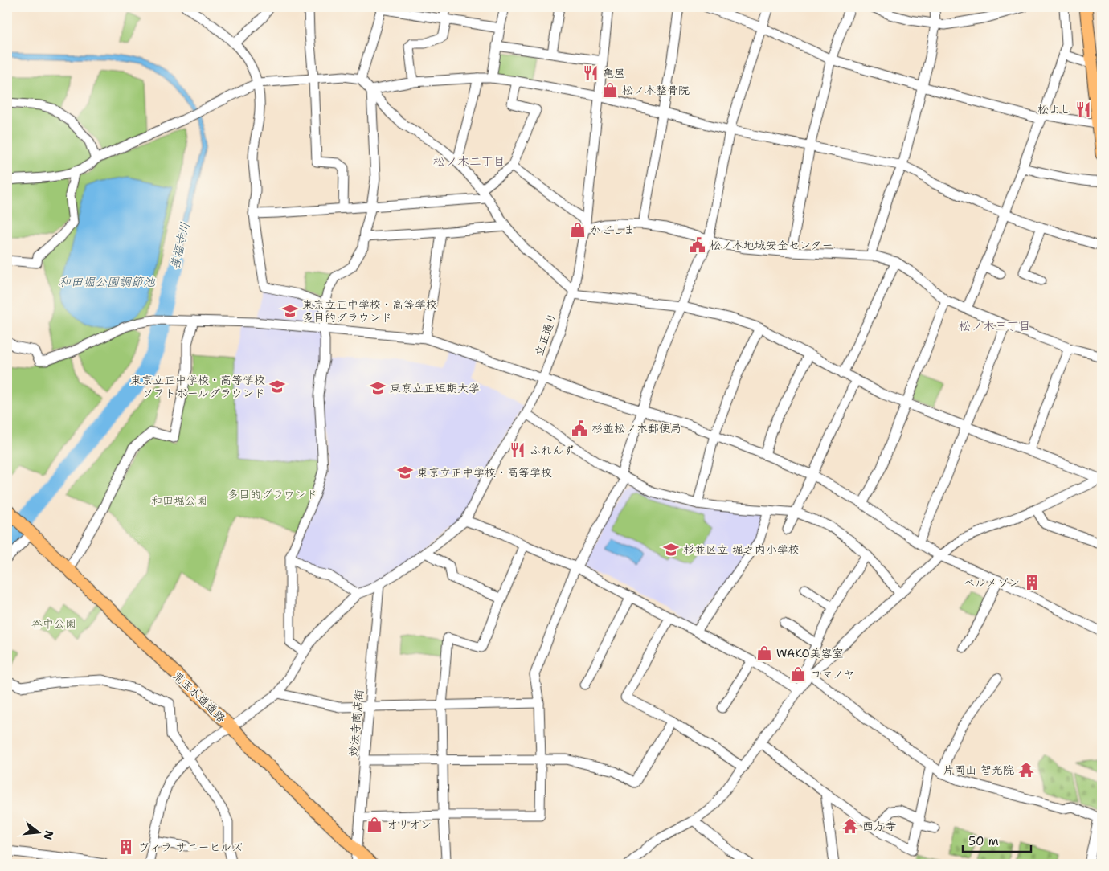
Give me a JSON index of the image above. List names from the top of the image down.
{
  "streets": {
    "main road": ["荒玉水道道路"],
    "street": ["立正通り", "妙法寺商店街"]
  },
  "crossings": [
    ["立正通り", "妙法寺商店街"],
    ["荒玉水道道路", "妙法寺商店街"]
  ],
  "districts": ["松ノ木二丁目", "松ノ木三丁目"],
  "water": ["善福寺川", "和田堀公園調節池"],
  "parks": ["多目的グラウンド", "和田堀公園", "谷中公園"],
  "places": {
    "restaurant": ["亀屋", "松よし", "ふれんず"],
    "shop": [
      "松ノ木整骨院",
      "かごしま",
      "WAKO美容室",
      "コマノヤ",
      "オリオン"
    ],
    "public building": ["松ノ木地域安全センター", "杉並松ノ木郵便局"],
    "school or university": [
      "東京立正中学校・高等学校 多目的グラウンド",
      "東京立正中学校・高等学校 ソフトボールグラウンド",
      "東京立正短期大学",
      "東京立正中学校・高等学校",
      "杉並区立 堀之内小学校"
    ],
    "building": ["ベルメゾン", "ヴィラ サニーヒルズ"],
    "temple": ["片岡山 智光院", "西方寺"]
  },
  "scale_bar": "50 m",
  "north": "right"
}
